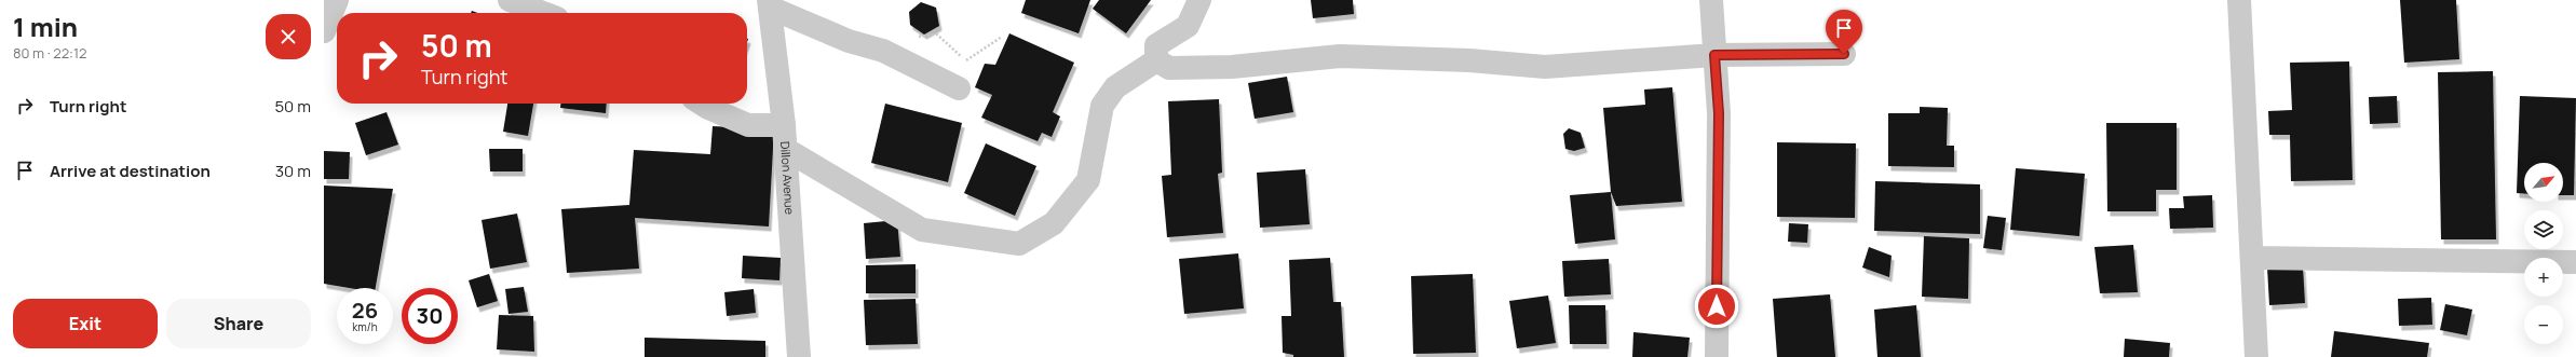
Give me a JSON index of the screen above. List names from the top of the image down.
{
  "streets": {
    "street": ["Dillon Avenue"]
  },
  "north": "top right",
  "page": {
    "heading": ["1 min", "80 m · 22:12"],
    "turn": ["50 m", "Turn right"],
    "list": [
      {
        "name": "Turn right",
        "value": "50 m"
      },
      {
        "name": "Arrive at destination",
        "value": "30 m"
      }
    ],
    "map_buttons": ["+", "−"],
    "speed": "26 km/h",
    "limit": "30",
    "buttons": ["Exit", "Share"]
  }
}
